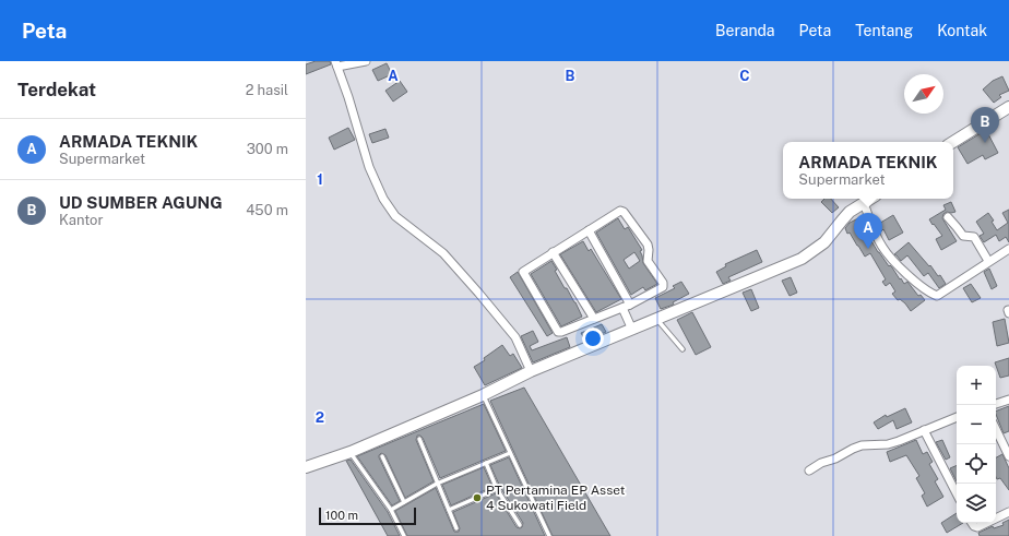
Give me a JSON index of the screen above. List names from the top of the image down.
{
  "places": ["PT Pertamina EP Asset 4 Sukowati Field"],
  "scale_bar": "100 m",
  "north": "top right",
  "page": {
    "header": "Peta",
    "nav": [
      "Beranda",
      "Peta",
      "Tentang",
      "Kontak"
    ],
    "heading": ["Terdekat", "2 hasil"],
    "pins": ["B", "A"],
    "list": [
      {
        "mark": "A",
        "name": "ARMADA TEKNIK",
        "note": "Supermarket",
        "value": "300 m"
      },
      {
        "mark": "B",
        "name": "UD SUMBER AGUNG",
        "note": "Kantor",
        "value": "450 m"
      }
    ],
    "popup": ["ARMADA TEKNIK", "Supermarket"],
    "map_buttons": ["+", "−"],
    "scale": "100 m"
  },
  "grid": {
    "columns": ["A", "B", "C"],
    "rows": ["1", "2"]
  }
}
